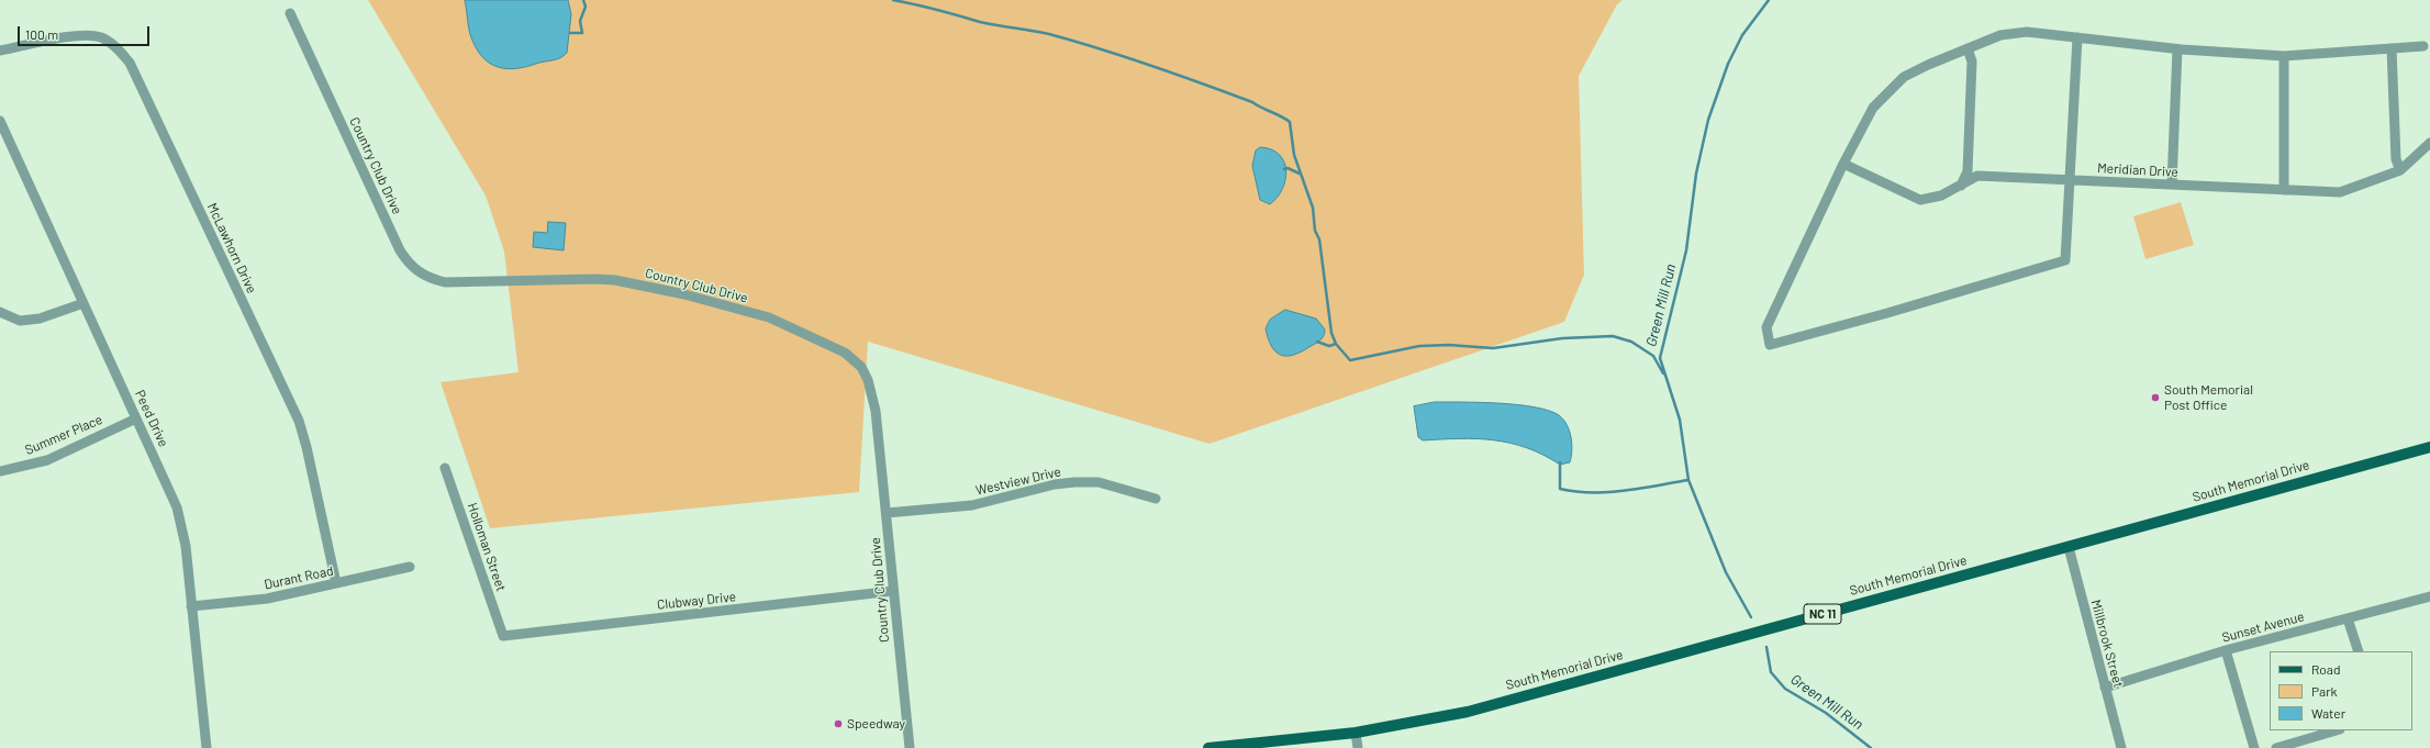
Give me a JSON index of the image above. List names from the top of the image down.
{
  "streets": {
    "main road": ["South Memorial Drive", "NC 11"],
    "street": [
      "Country Club Drive",
      "Meridian Drive",
      "McLawhorn Drive",
      "Peed Drive",
      "Summer Place",
      "Westview Drive",
      "Holloman Street",
      "Durant Road",
      "Clubway Drive",
      "Sunset Avenue",
      "Millbrook Street"
    ]
  },
  "crossings": [
    ["Country Club Drive", "Westview Drive"],
    ["Country Club Drive", "Clubway Drive"],
    ["McLawhorn Drive", "Durant Road"],
    ["Peed Drive", "Summer Place"],
    ["Peed Drive", "Durant Road"],
    ["South Memorial Drive", "Millbrook Street"],
    ["Holloman Street", "Clubway Drive"],
    ["Sunset Avenue", "Millbrook Street"]
  ],
  "water": ["Green Mill Run"],
  "places": ["South Memorial Post Office", "Speedway"],
  "legend": ["Road", "Park", "Water"],
  "scale_bar": "100 m"
}
